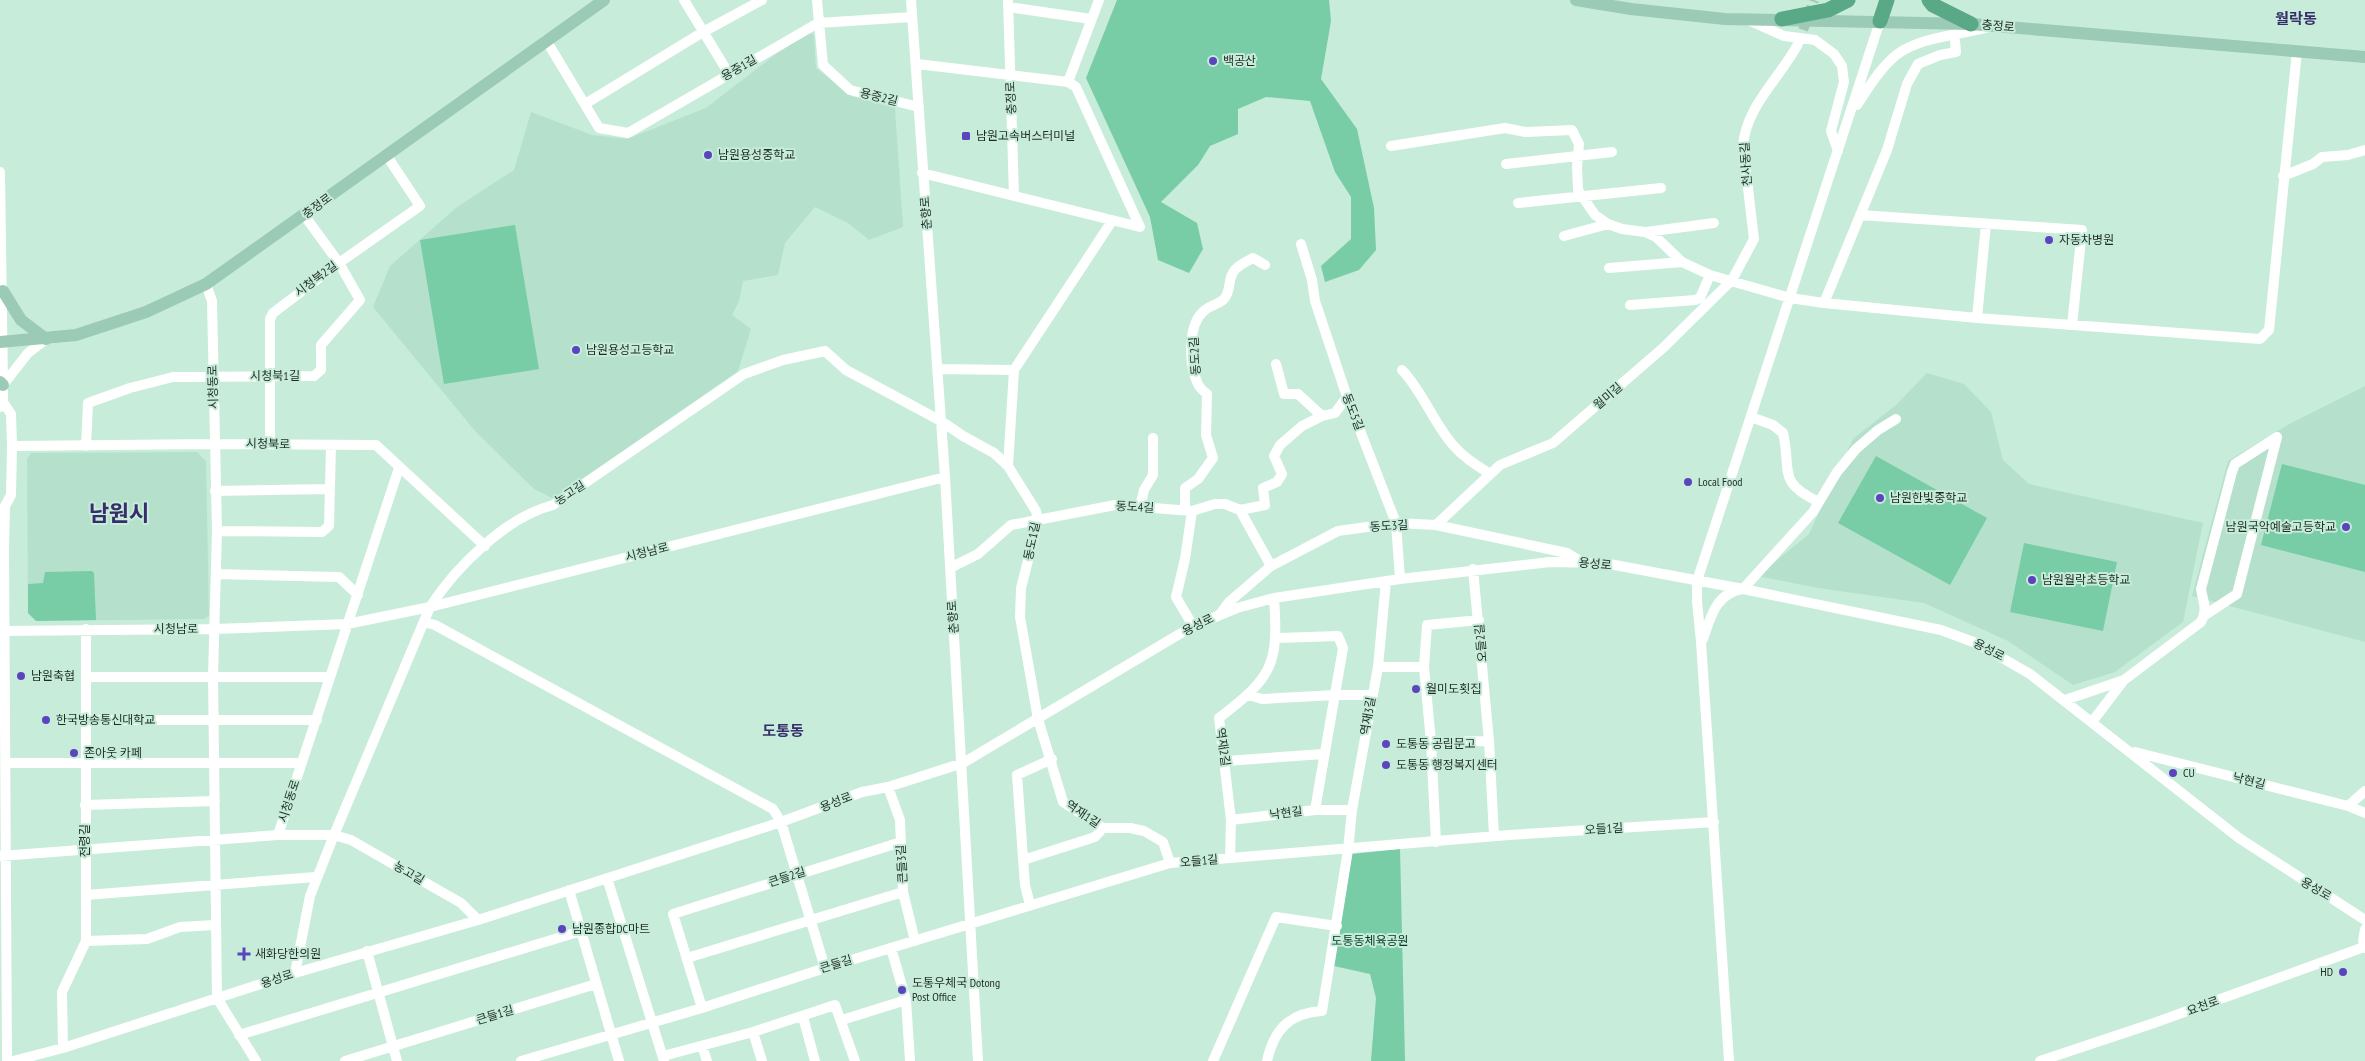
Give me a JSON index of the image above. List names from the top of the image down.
{
  "streets": {
    "main road": ["충정로"],
    "street": [
      "용중1길",
      "용중2길",
      "천사동길",
      "춘향로",
      "시청북2길",
      "동도2길",
      "시청북1길",
      "시청동로",
      "월미길",
      "동도5길",
      "시청북로",
      "농고길",
      "동도4길",
      "동도3길",
      "동도1길",
      "시청남로",
      "용성로",
      "오들2길",
      "역재3길",
      "역재2길",
      "낙현길",
      "역재1길",
      "오들1길",
      "전령길",
      "큰들3길",
      "큰들2길",
      "큰들길",
      "요천로",
      "큰들1길"
    ]
  },
  "crossings": [
    ["충정로", "용중1길"],
    ["충정로", "시청북2길"],
    ["충정로", "시청북1길"],
    ["충정로", "시청동로"],
    ["용중1길", "용중2길"],
    ["용중1길", "춘향로"],
    ["용중2길", "춘향로"],
    ["천사동길", "월미길"],
    ["춘향로", "농고길"],
    ["춘향로", "동도4길"],
    ["춘향로", "동도1길"],
    ["춘향로", "시청남로"],
    ["춘향로", "용성로"],
    ["춘향로", "오들1길"],
    ["춘향로", "큰들길"],
    ["시청북2길", "시청북1길"],
    ["시청북2길", "시청북로"],
    ["동도2길", "동도4길"],
    ["동도2길", "용성로"],
    ["시청북1길", "시청동로"],
    ["시청북1길", "시청북로"],
    ["시청동로", "시청북로"],
    ["시청동로", "시청남로"],
    ["시청동로", "용성로"],
    ["시청동로", "전령길"],
    ["월미길", "동도3길"],
    ["동도5길", "동도3길"],
    ["동도5길", "용성로"],
    ["시청북로", "농고길"],
    ["농고길", "동도1길"],
    ["농고길", "시청남로"],
    ["농고길", "용성로"],
    ["동도4길", "동도1길"],
    ["동도3길", "용성로"],
    ["동도1길", "용성로"],
    ["동도1길", "역재1길"],
    ["시청남로", "전령길"],
    ["용성로", "오들2길"],
    ["용성로", "역재3길"],
    ["용성로", "역재2길"],
    ["용성로", "낙현길"],
    ["용성로", "역재1길"],
    ["용성로", "전령길"],
    ["용성로", "큰들3길"],
    ["오들2길", "오들1길"],
    ["역재3길", "오들1길"],
    ["역재2길", "낙현길"],
    ["역재2길", "오들1길"],
    ["역재1길", "오들1길"],
    ["오들1길", "큰들길"],
    ["큰들3길", "큰들2길"],
    ["큰들3길", "큰들길"]
  ],
  "districts": ["월락동", "남원시", "도통동"],
  "parks": ["도통동체육공원"],
  "places": {
    "other": [
      "백공산",
      "남원용성중학교",
      "자동차병원",
      "남원용성고등학교",
      "Local Food",
      "남원한빛중학교",
      "남원국악예술고등학교",
      "남원월락초등학교",
      "남원축협",
      "월미도횟집",
      "한국방송통신대학교",
      "도통동 공립문고",
      "존아웃 카페",
      "도통동 행정복지센터",
      "CU",
      "남원종합DC마트",
      "HD",
      "도통우체국 Dotong Post Office"
    ],
    "transit": ["남원고속버스터미널"],
    "health": ["새화당한의원"]
  }
}
